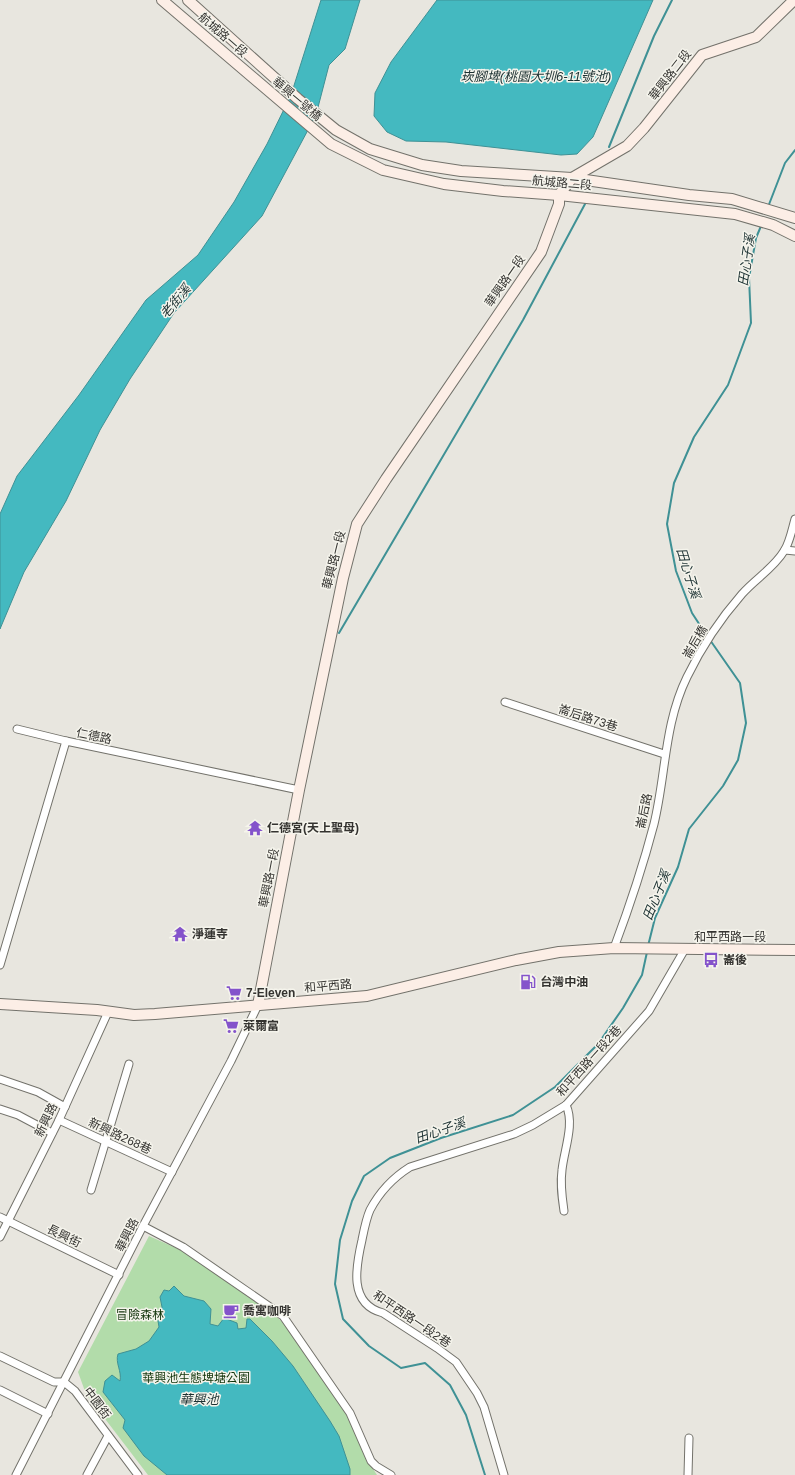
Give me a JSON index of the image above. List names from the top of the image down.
{
  "streets": {
    "street": [
      "航城路一段",
      "華興路二段",
      "華興一號橋",
      "航城路二段",
      "華興路一段",
      "崙后橋",
      "崙后路73巷",
      "仁德路",
      "崙后路",
      "和平西路一段",
      "和平西路",
      "和平西路一段2巷",
      "新興路",
      "新興路268巷",
      "華興路",
      "長興街",
      "中園街"
    ]
  },
  "crossings": [
    ["航城路一段", "華興一號橋"],
    ["華興路二段", "航城路二段"],
    ["華興路二段", "華興路一段"],
    ["華興一號橋", "航城路二段"],
    ["航城路二段", "華興路一段"],
    ["華興路一段", "仁德路"],
    ["華興路一段", "和平西路"],
    ["華興路一段", "華興路"],
    ["崙后橋", "崙后路"],
    ["崙后路73巷", "崙后路"],
    ["崙后路", "和平西路"],
    ["和平西路一段", "和平西路"],
    ["和平西路一段", "和平西路一段2巷"],
    ["和平西路", "新興路"],
    ["和平西路", "華興路"],
    ["新興路", "新興路268巷"],
    ["新興路", "長興街"],
    ["新興路268巷", "華興路"],
    ["華興路", "長興街"],
    ["華興路", "中園街"]
  ],
  "water": [
    "崁腳埤(桃園大圳6-11號池)",
    "田心子溪",
    "老街溪",
    "華興池"
  ],
  "parks": ["冒險森林", "華興池生態埤塘公園"],
  "places": {
    "temple": ["仁德宮(天上聖母)", "淨蓮寺"],
    "bus stop": ["崙後"],
    "fuel station": ["台灣中油"],
    "supermarket": ["7-Eleven", "萊爾富"],
    "cafe": ["喬寓咖啡"]
  }
}
